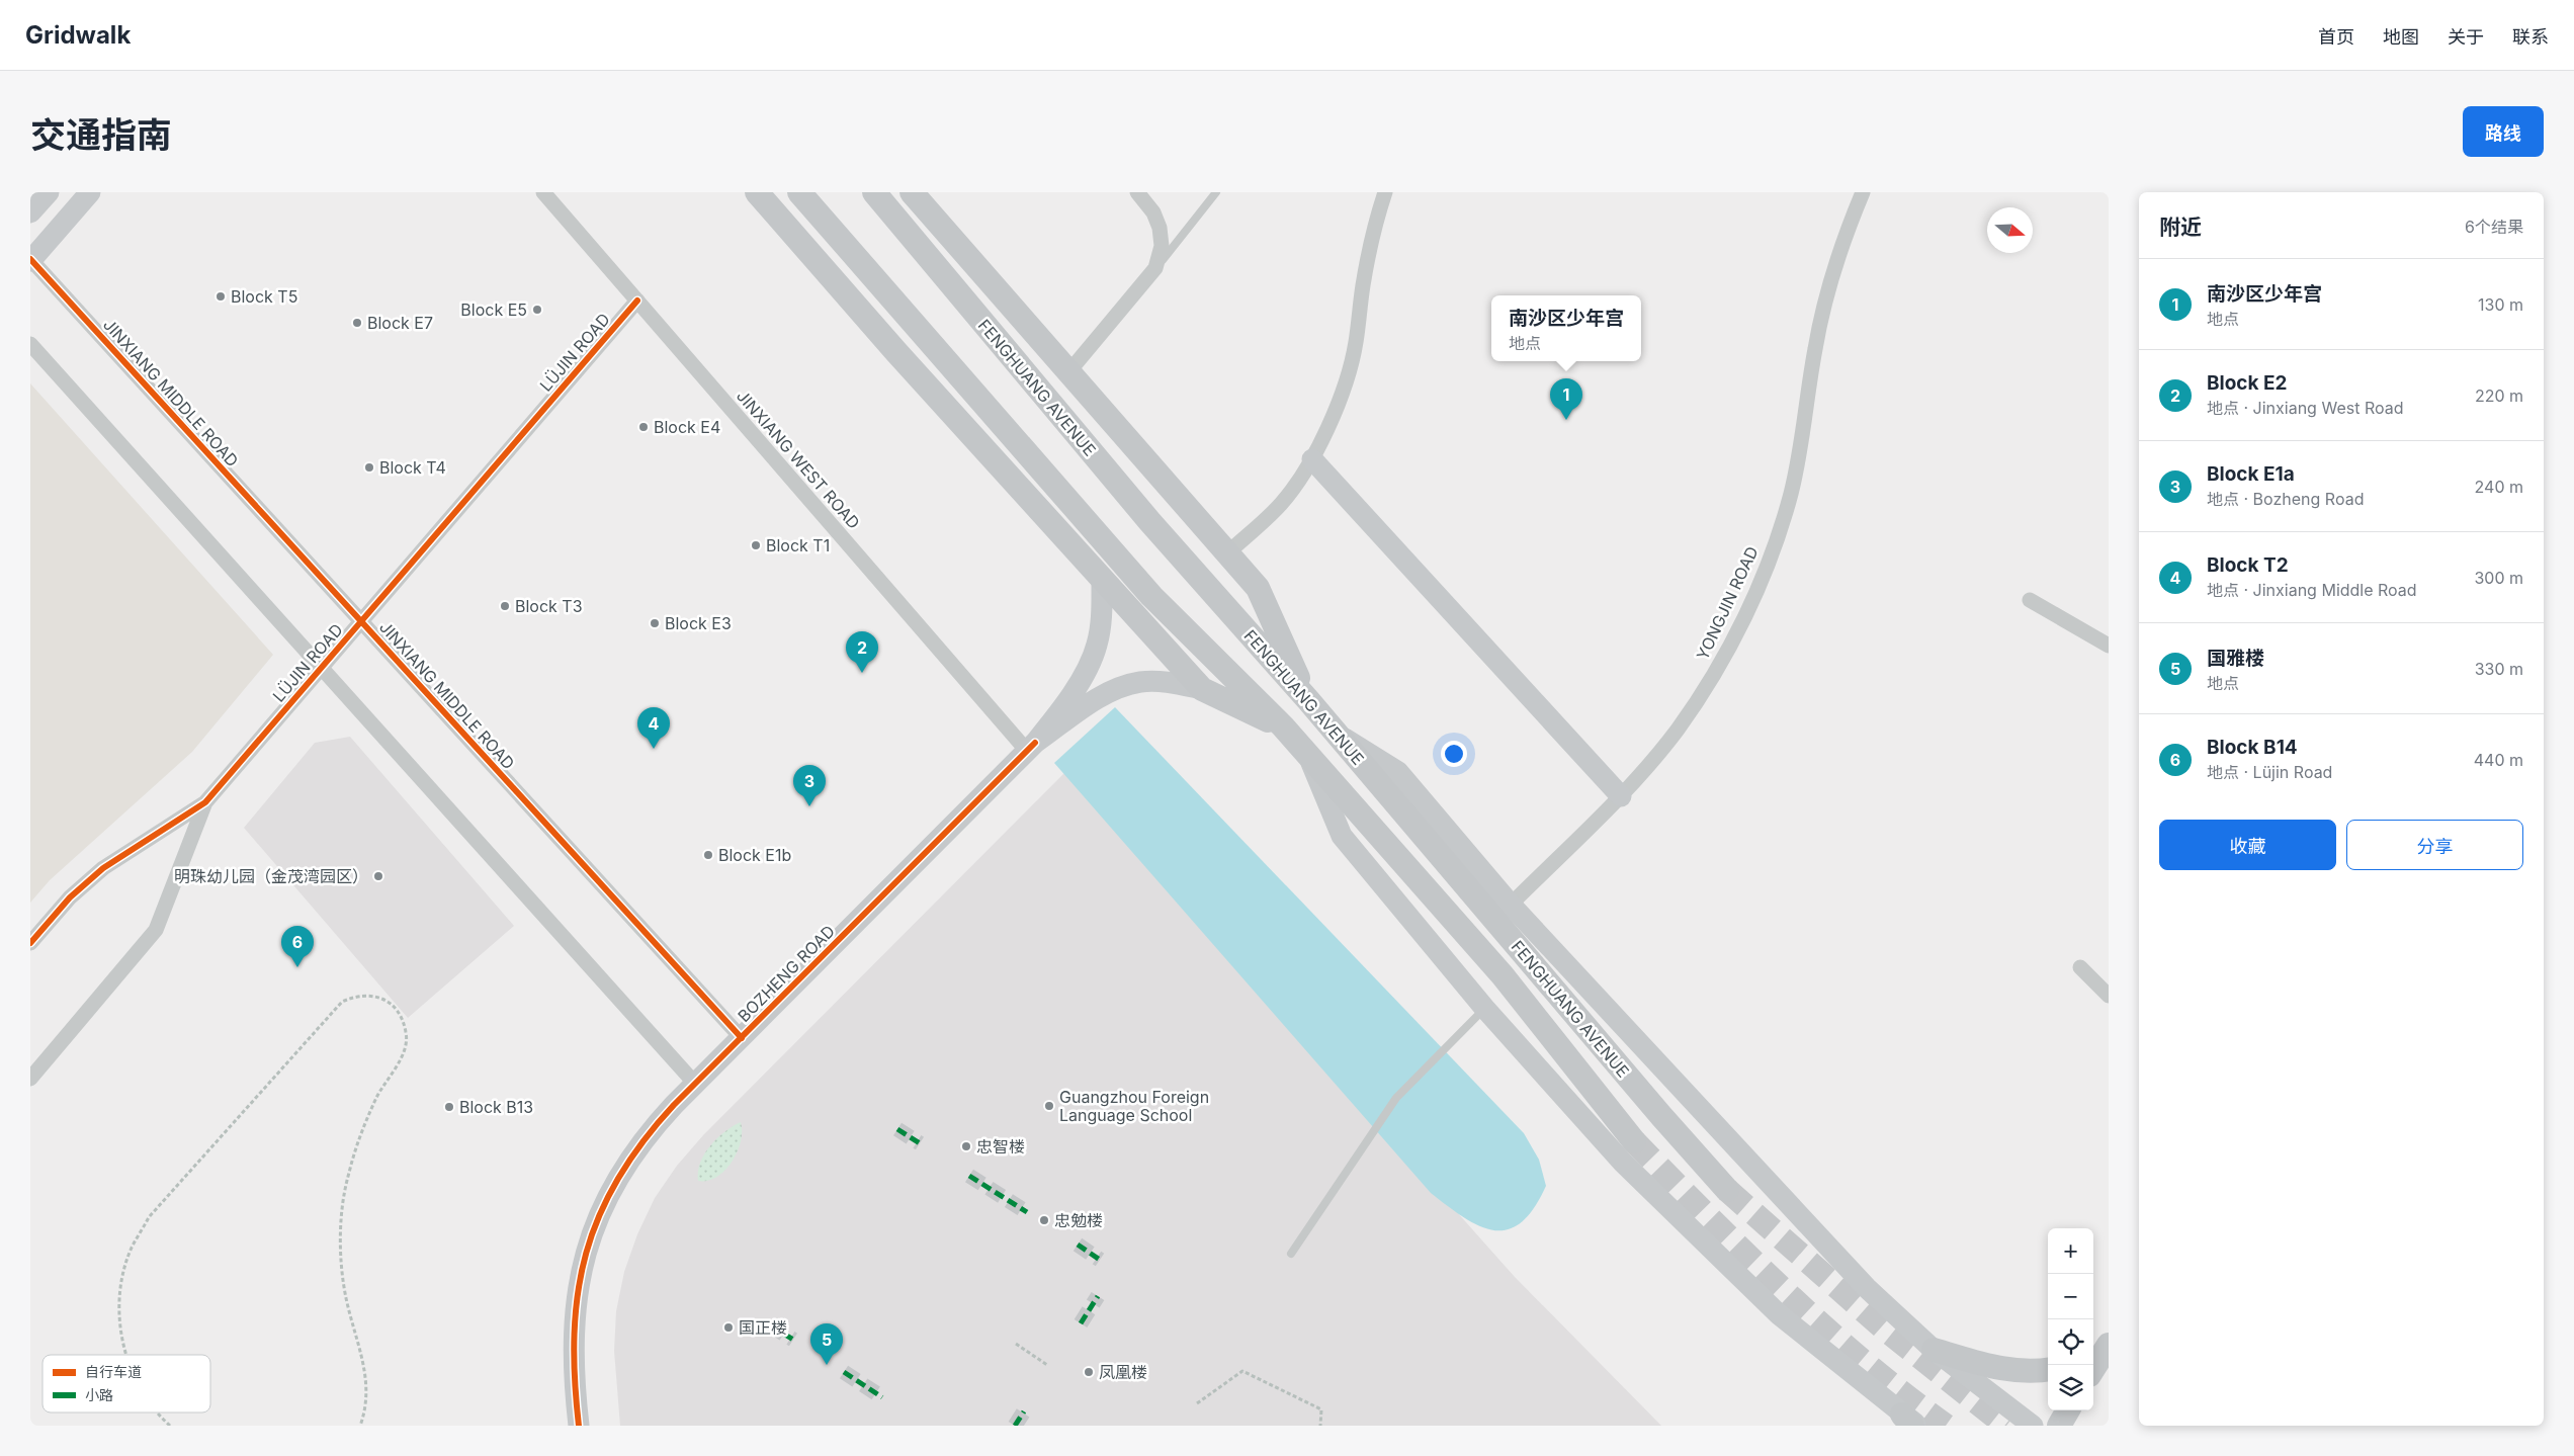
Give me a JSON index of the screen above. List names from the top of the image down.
{
  "streets": {
    "main road": ["FENGHUANG AVENUE", "BOZHENG ROAD"],
    "street": [
      "LÜJIN ROAD",
      "JINXIANG MIDDLE ROAD",
      "JINXIANG WEST ROAD",
      "YONGJIN ROAD"
    ]
  },
  "crossings": [
    ["LÜJIN ROAD", "JINXIANG MIDDLE ROAD"],
    ["LÜJIN ROAD", "JINXIANG WEST ROAD"],
    ["JINXIANG MIDDLE ROAD", "BOZHENG ROAD"],
    ["JINXIANG WEST ROAD", "BOZHENG ROAD"]
  ],
  "places": [
    "Block T5",
    "Block E5",
    "Block E7",
    "Block E4",
    "Block T4",
    "Block T1",
    "Block T3",
    "Block E3",
    "Block E1b",
    "明珠幼儿园（金茂湾园区）",
    "Guangzhou Foreign Language School",
    "Block B13",
    "忠智楼",
    "忠勉楼",
    "国正楼",
    "凤凰楼"
  ],
  "legend": ["自行车道", "小路"],
  "north": "right",
  "page": {
    "header": "Gridwalk",
    "nav": [
      "首页",
      "地图",
      "关于",
      "联系"
    ],
    "title": "交通指南",
    "buttons": [
      "路线",
      ["收藏", "分享"]
    ],
    "heading": ["附近", "6个结果"],
    "list": [
      {
        "mark": "1",
        "name": "南沙区少年宫",
        "note": "地点",
        "value": "130 m"
      },
      {
        "mark": "2",
        "name": "Block E2",
        "note": "地点 · Jinxiang West Road",
        "value": "220 m"
      },
      {
        "mark": "3",
        "name": "Block E1a",
        "note": "地点 · Bozheng Road",
        "value": "240 m"
      },
      {
        "mark": "4",
        "name": "Block T2",
        "note": "地点 · Jinxiang Middle Road",
        "value": "300 m"
      },
      {
        "mark": "5",
        "name": "国雅楼",
        "note": "地点",
        "value": "330 m"
      },
      {
        "mark": "6",
        "name": "Block B14",
        "note": "地点 · Lüjin Road",
        "value": "440 m"
      }
    ],
    "popup": ["南沙区少年宫", "地点"],
    "pins": [
      "1",
      "2",
      "4",
      "3",
      "6",
      "5"
    ],
    "map_buttons": ["+", "−"]
  }
}
